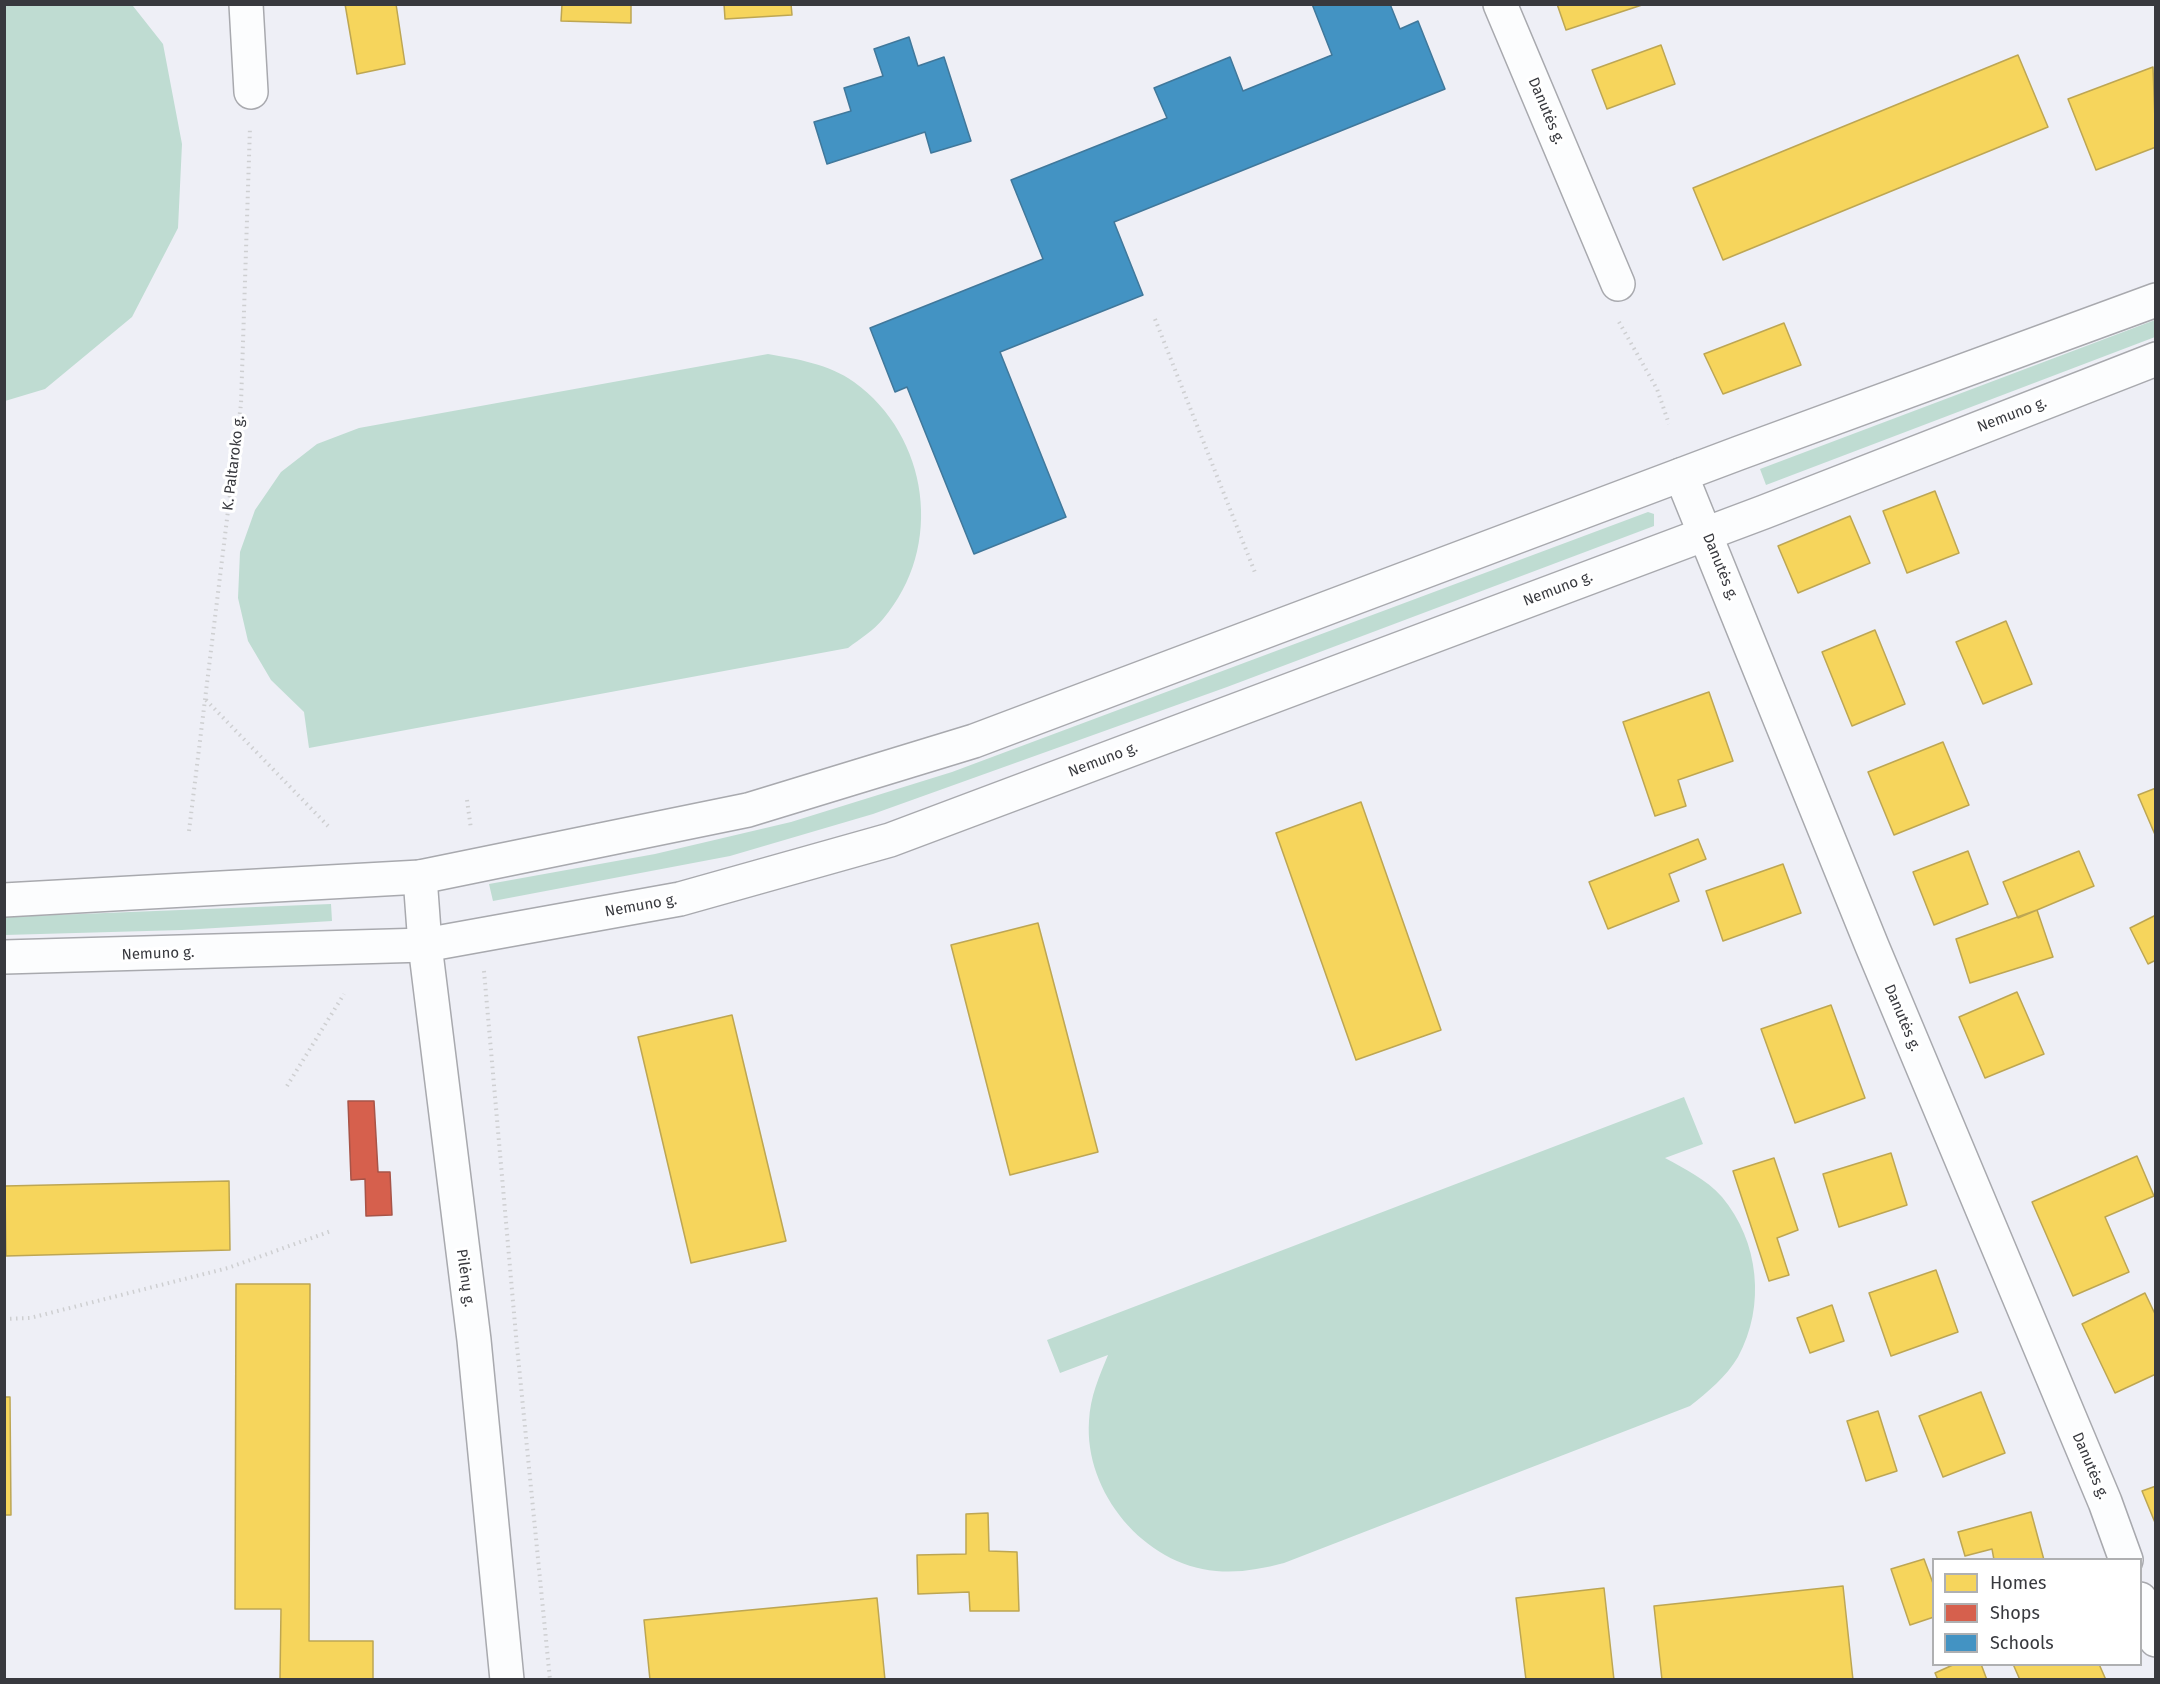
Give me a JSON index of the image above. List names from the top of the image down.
{
  "streets": {
    "main road": ["Danutės g.", "Nemuno g.", "Pilėnų g."],
    "path": ["K. Paltaroko g."]
  },
  "crossings": [
    ["Danutės g.", "Nemuno g."],
    ["Nemuno g.", "Pilėnų g."]
  ],
  "legend": ["Homes", "Shops", "Schools"]
}
